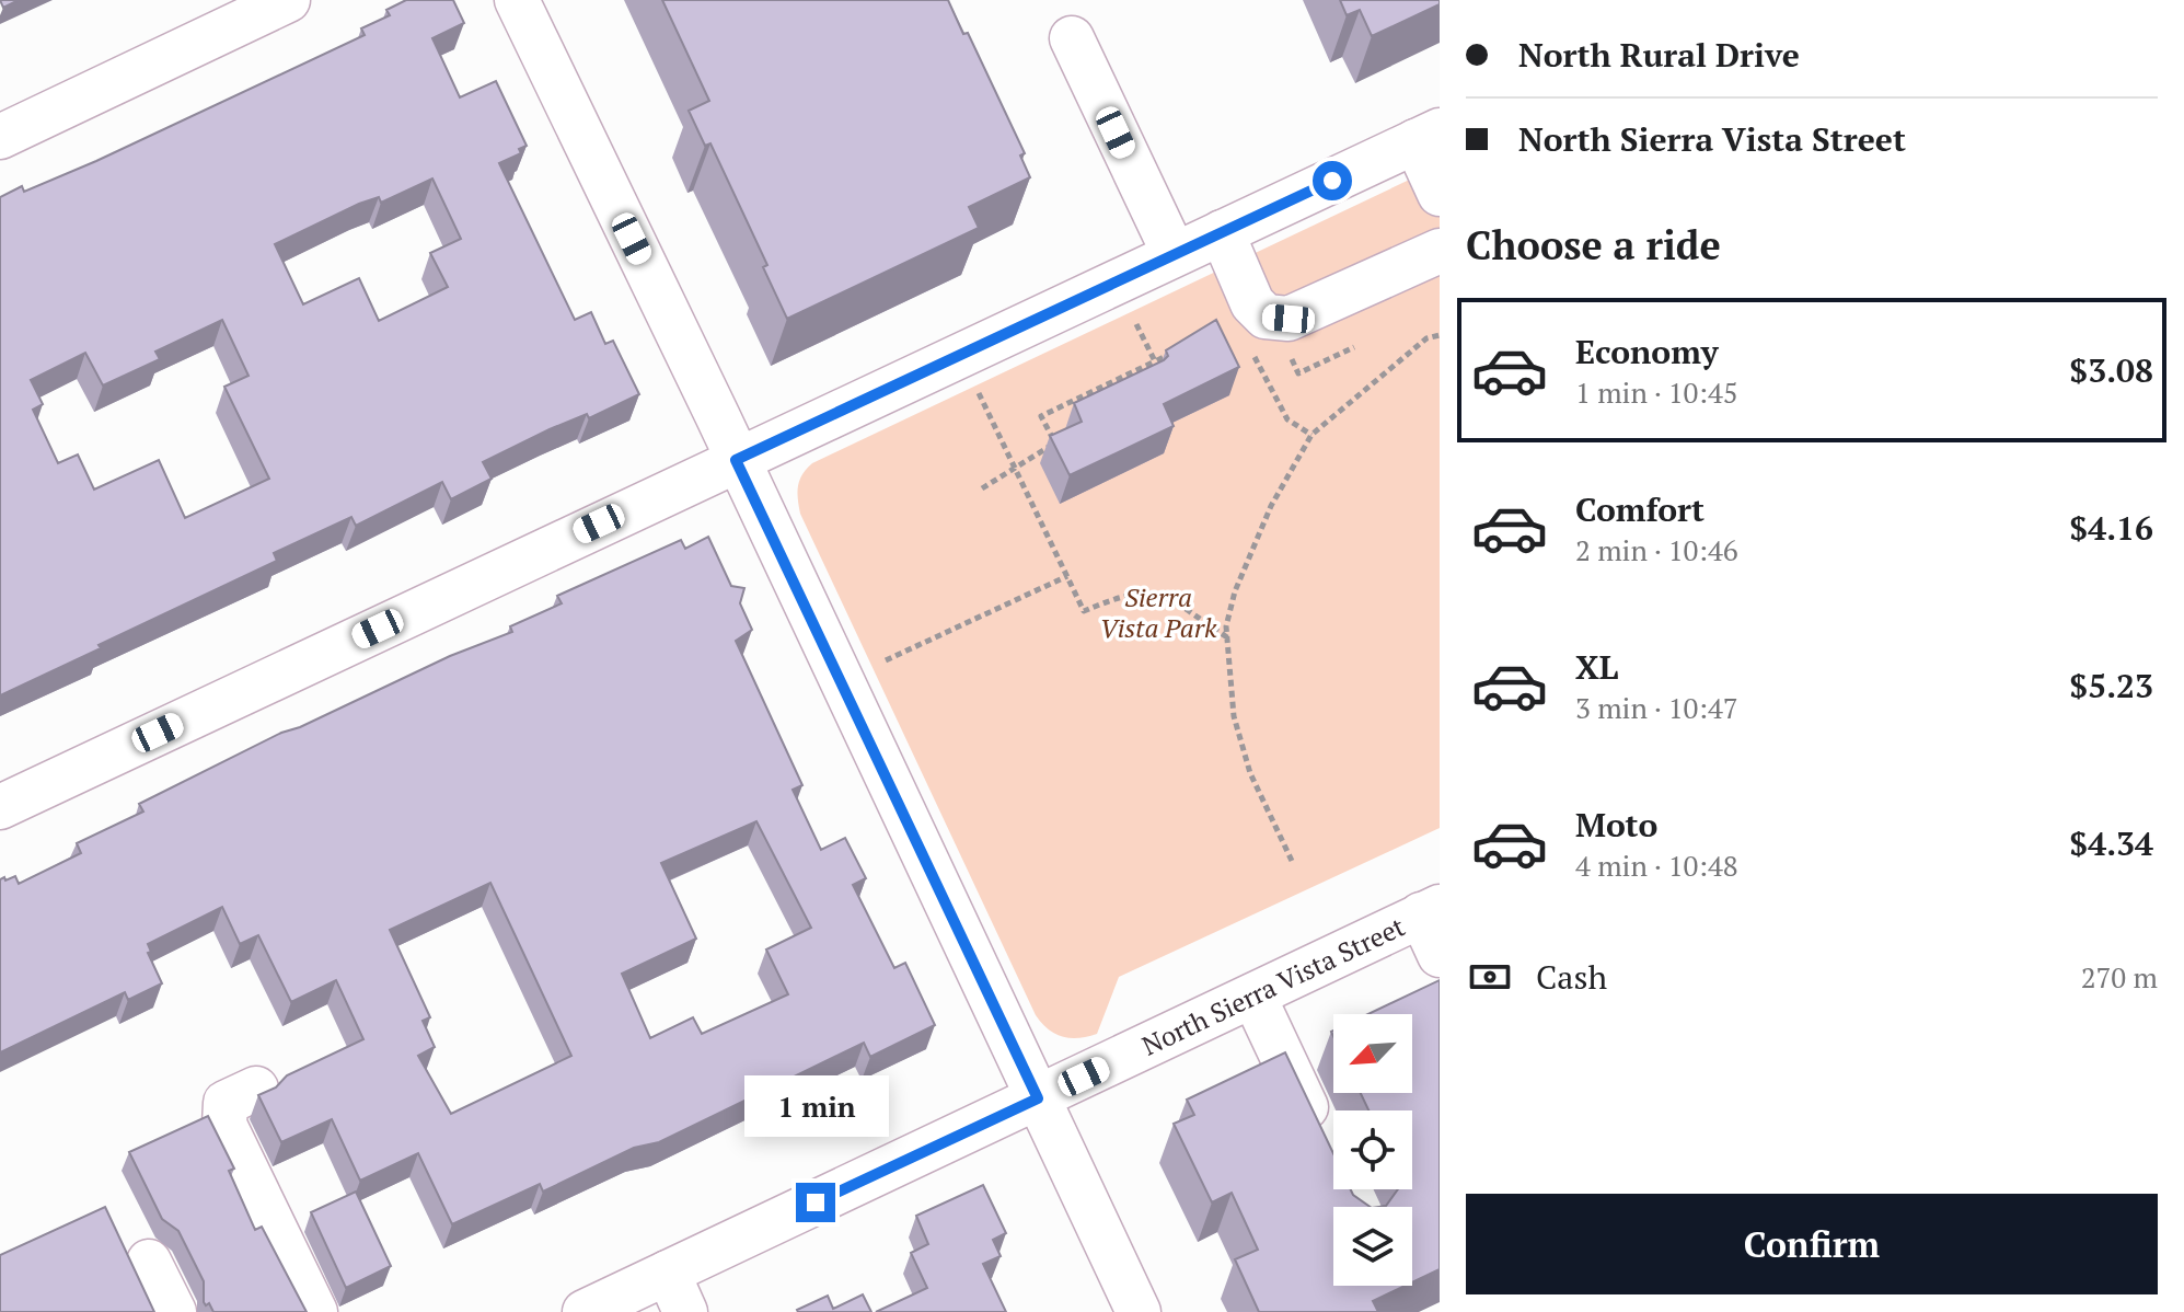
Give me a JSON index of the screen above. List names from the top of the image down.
{
  "streets": {
    "street": ["North Sierra Vista Street"]
  },
  "parks": ["Sierra Vista Park"],
  "north": "bottom left",
  "page": {
    "banner": ["North Rural Drive", "North Sierra Vista Street"],
    "heading": "Choose a ride",
    "list": [
      {
        "name": "Economy",
        "note": "1 min · 10:45",
        "value": "$3.08"
      },
      {
        "name": "Comfort",
        "note": "2 min · 10:46",
        "value": "$4.16"
      },
      {
        "name": "XL",
        "note": "3 min · 10:47",
        "value": "$5.23"
      },
      {
        "name": "Moto",
        "note": "4 min · 10:48",
        "value": "$4.34"
      }
    ],
    "pay": ["Cash", "270 m"],
    "bubble": "1 min",
    "buttons": "Confirm"
  }
}
